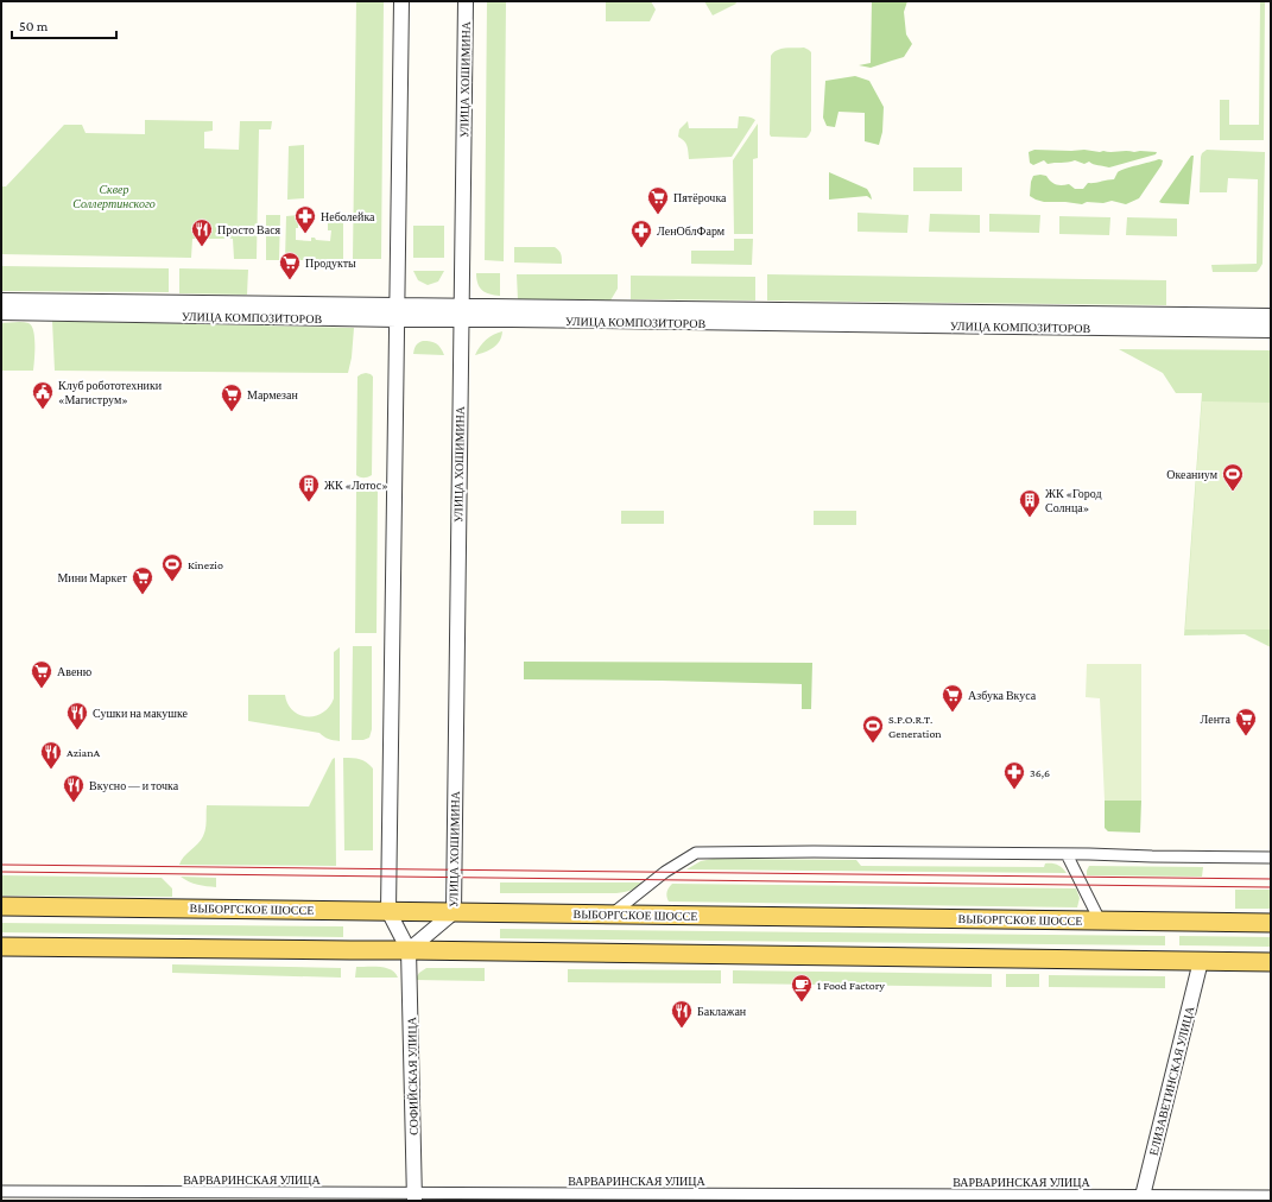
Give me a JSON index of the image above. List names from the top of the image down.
{
  "streets": {
    "main road": ["ВЫБОРГСКОЕ ШОССЕ"],
    "street": [
      "УЛИЦА ХОШИМИНА",
      "УЛИЦА КОМПОЗИТОРОВ",
      "СОФИЙСКАЯ УЛИЦА",
      "ЕЛИЗАВЕТИНСКАЯ УЛИЦА",
      "ВАРВАРИНСКАЯ УЛИЦА"
    ]
  },
  "crossings": [
    ["УЛИЦА ХОШИМИНА", "УЛИЦА КОМПОЗИТОРОВ"],
    ["УЛИЦА ХОШИМИНА", "ВЫБОРГСКОЕ ШОССЕ"],
    ["УЛИЦА ХОШИМИНА", "СОФИЙСКАЯ УЛИЦА"],
    ["СОФИЙСКАЯ УЛИЦА", "ВАРВАРИНСКАЯ УЛИЦА"],
    ["ЕЛИЗАВЕТИНСКАЯ УЛИЦА", "ВАРВАРИНСКАЯ УЛИЦА"]
  ],
  "parks": ["Сквер Соллертинского"],
  "places": {
    "supermarket": [
      "Пятёрочка",
      "Продукты",
      "Мармезан",
      "Мини Маркет",
      "Авеню",
      "Азбука Вкуса",
      "Лента"
    ],
    "pharmacy": ["Неболейка", "ЛенОблФарм", "36,6"],
    "restaurant": [
      "Просто Вася",
      "Сушки на макушке",
      "AzianA",
      "Вкусно — и точка",
      "Баклажан"
    ],
    "public building": ["Клуб робототехники «Магиструм»"],
    "sports": ["Океаниум", "Kinezio", "S.P.O.R.T. Generation"],
    "building": ["ЖК «Лотос»", "ЖК «Город Солнца»"],
    "cafe": ["1 Food Factory"]
  },
  "scale_bar": "50 m"
}
